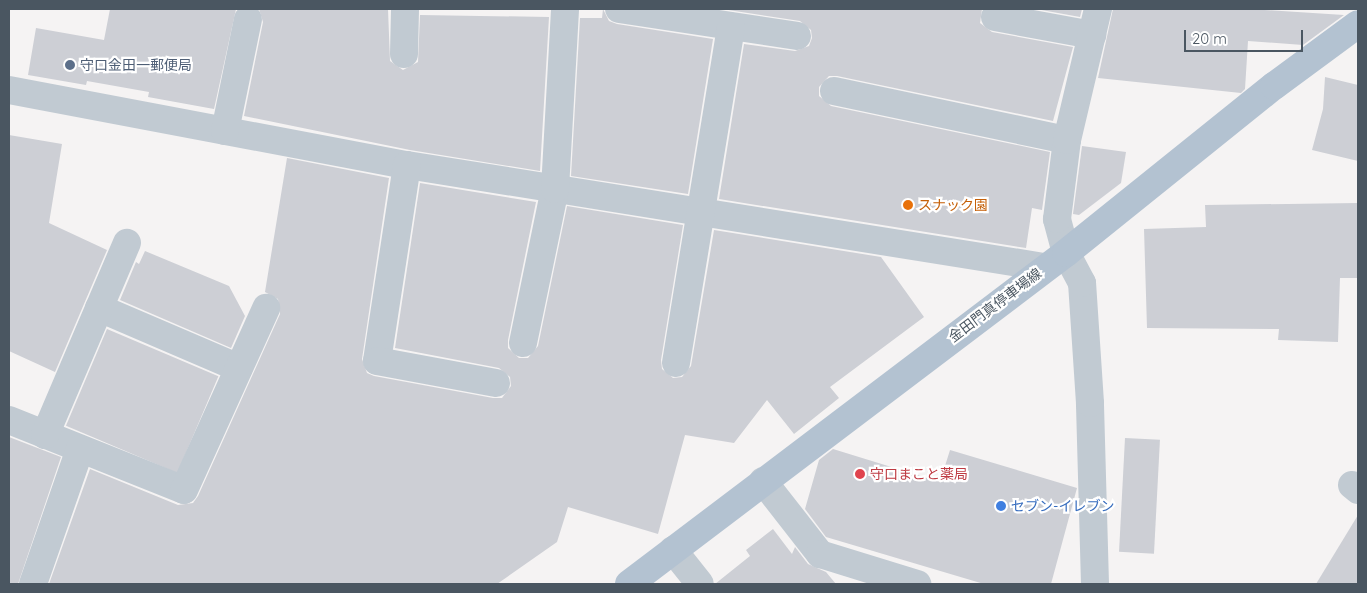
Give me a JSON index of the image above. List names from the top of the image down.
{
  "streets": {
    "main road": ["金田門真停車場線"]
  },
  "places": [
    "守口金田一郵便局",
    "スナック園",
    "守口まこと薬局",
    "セブン-イレブン"
  ],
  "scale_bar": "20 m"
}
